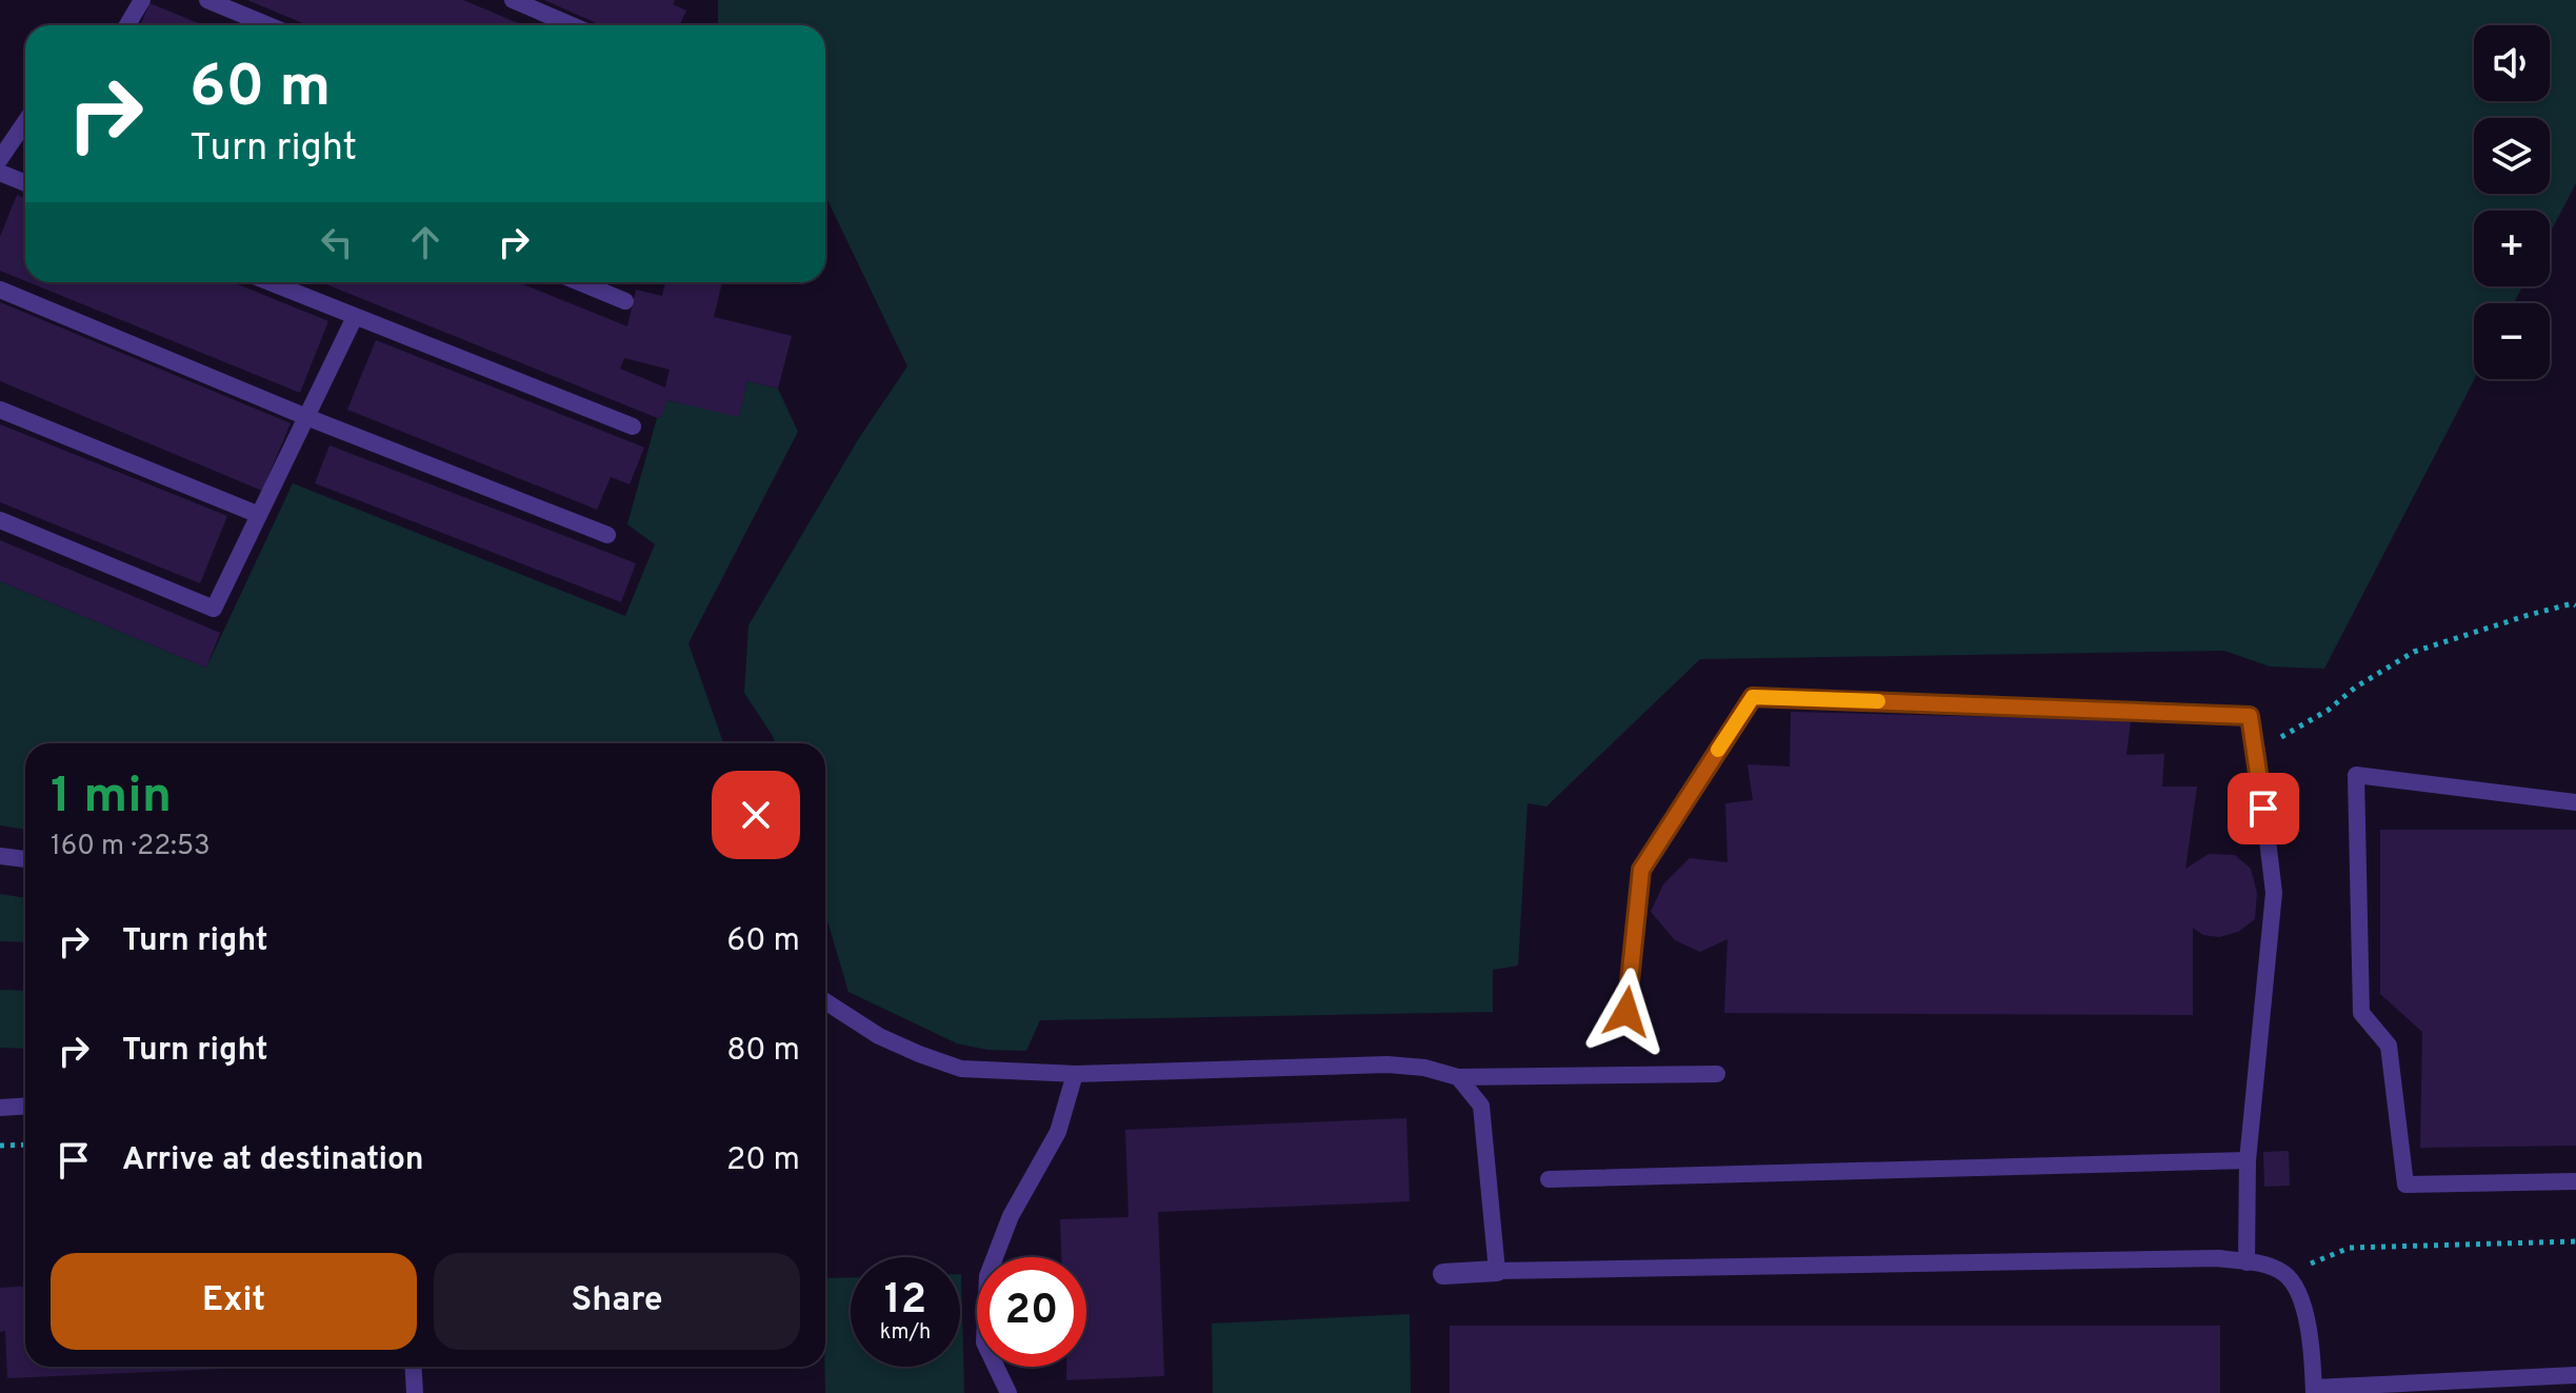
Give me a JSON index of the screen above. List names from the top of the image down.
{
  "page": {
    "map_buttons": ["+", "−"],
    "turn": ["60 m", "Turn right"],
    "heading": ["1 min", "160 m · 22:53"],
    "list": [
      {
        "name": "Turn right",
        "value": "60 m"
      },
      {
        "name": "Turn right",
        "value": "80 m"
      },
      {
        "name": "Arrive at destination",
        "value": "20 m"
      }
    ],
    "buttons": ["Exit", "Share"],
    "speed": "12 km/h",
    "limit": "20"
  }
}
